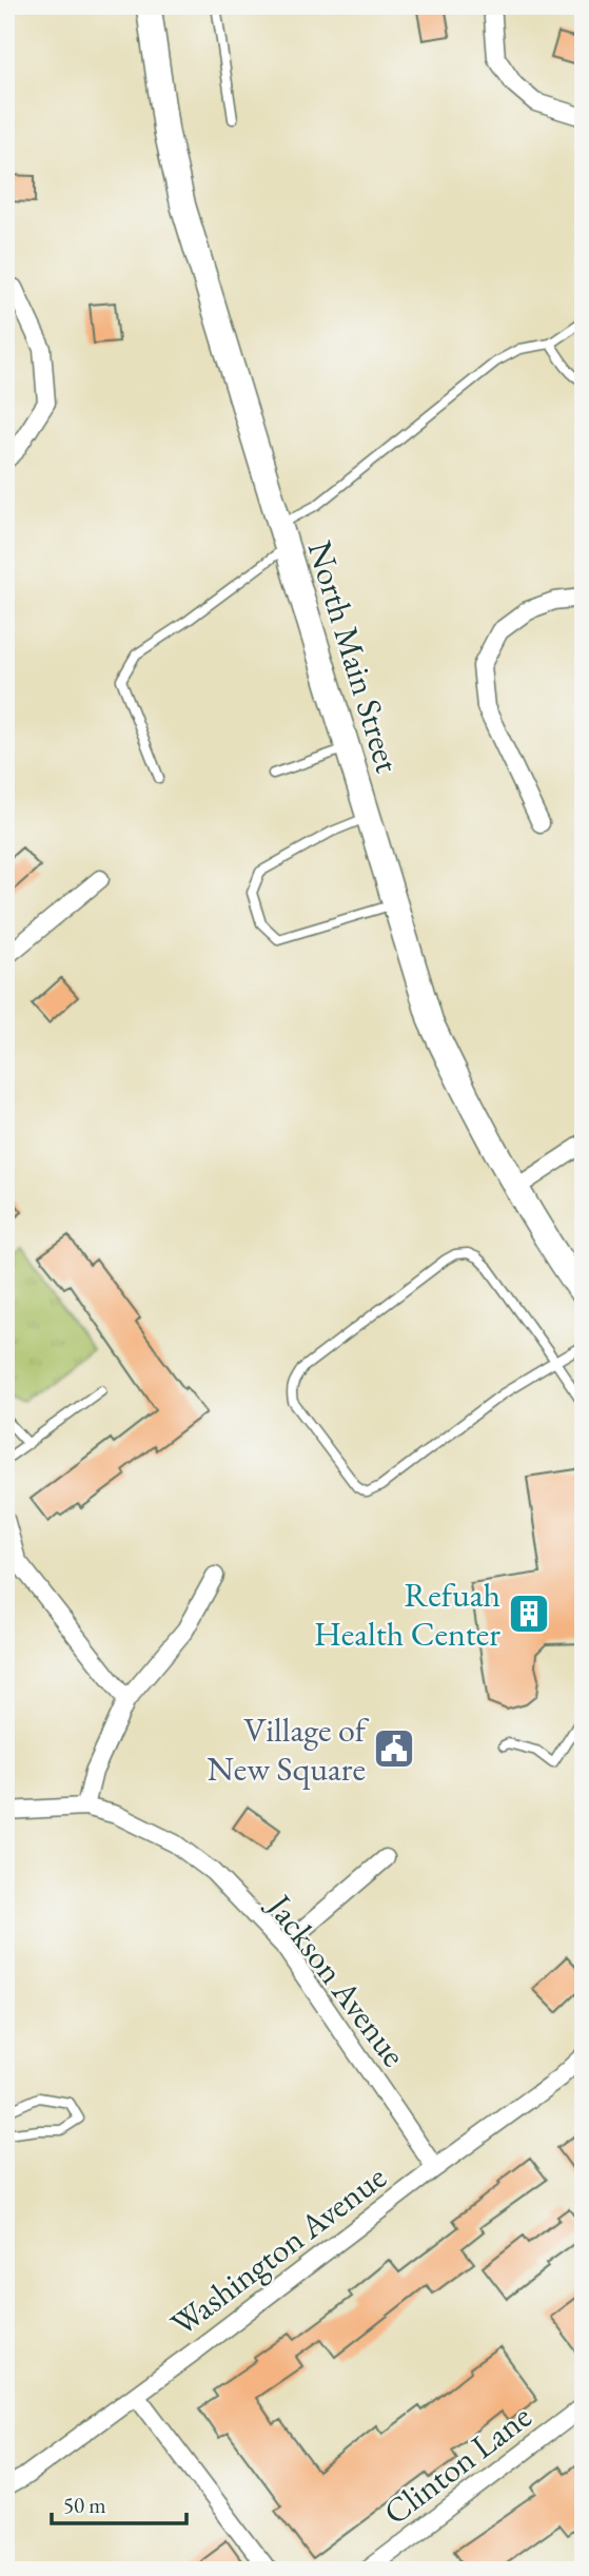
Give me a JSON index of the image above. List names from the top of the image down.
{
  "streets": {
    "main road": ["North Main Street"],
    "street": ["Jackson Avenue", "Washington Avenue", "Clinton Lane"]
  },
  "crossings": [
    ["Jackson Avenue", "Washington Avenue"]
  ],
  "places": {
    "building": ["Refuah Health Center"],
    "public building": ["Village of New Square"]
  },
  "scale_bar": "50 m"
}
